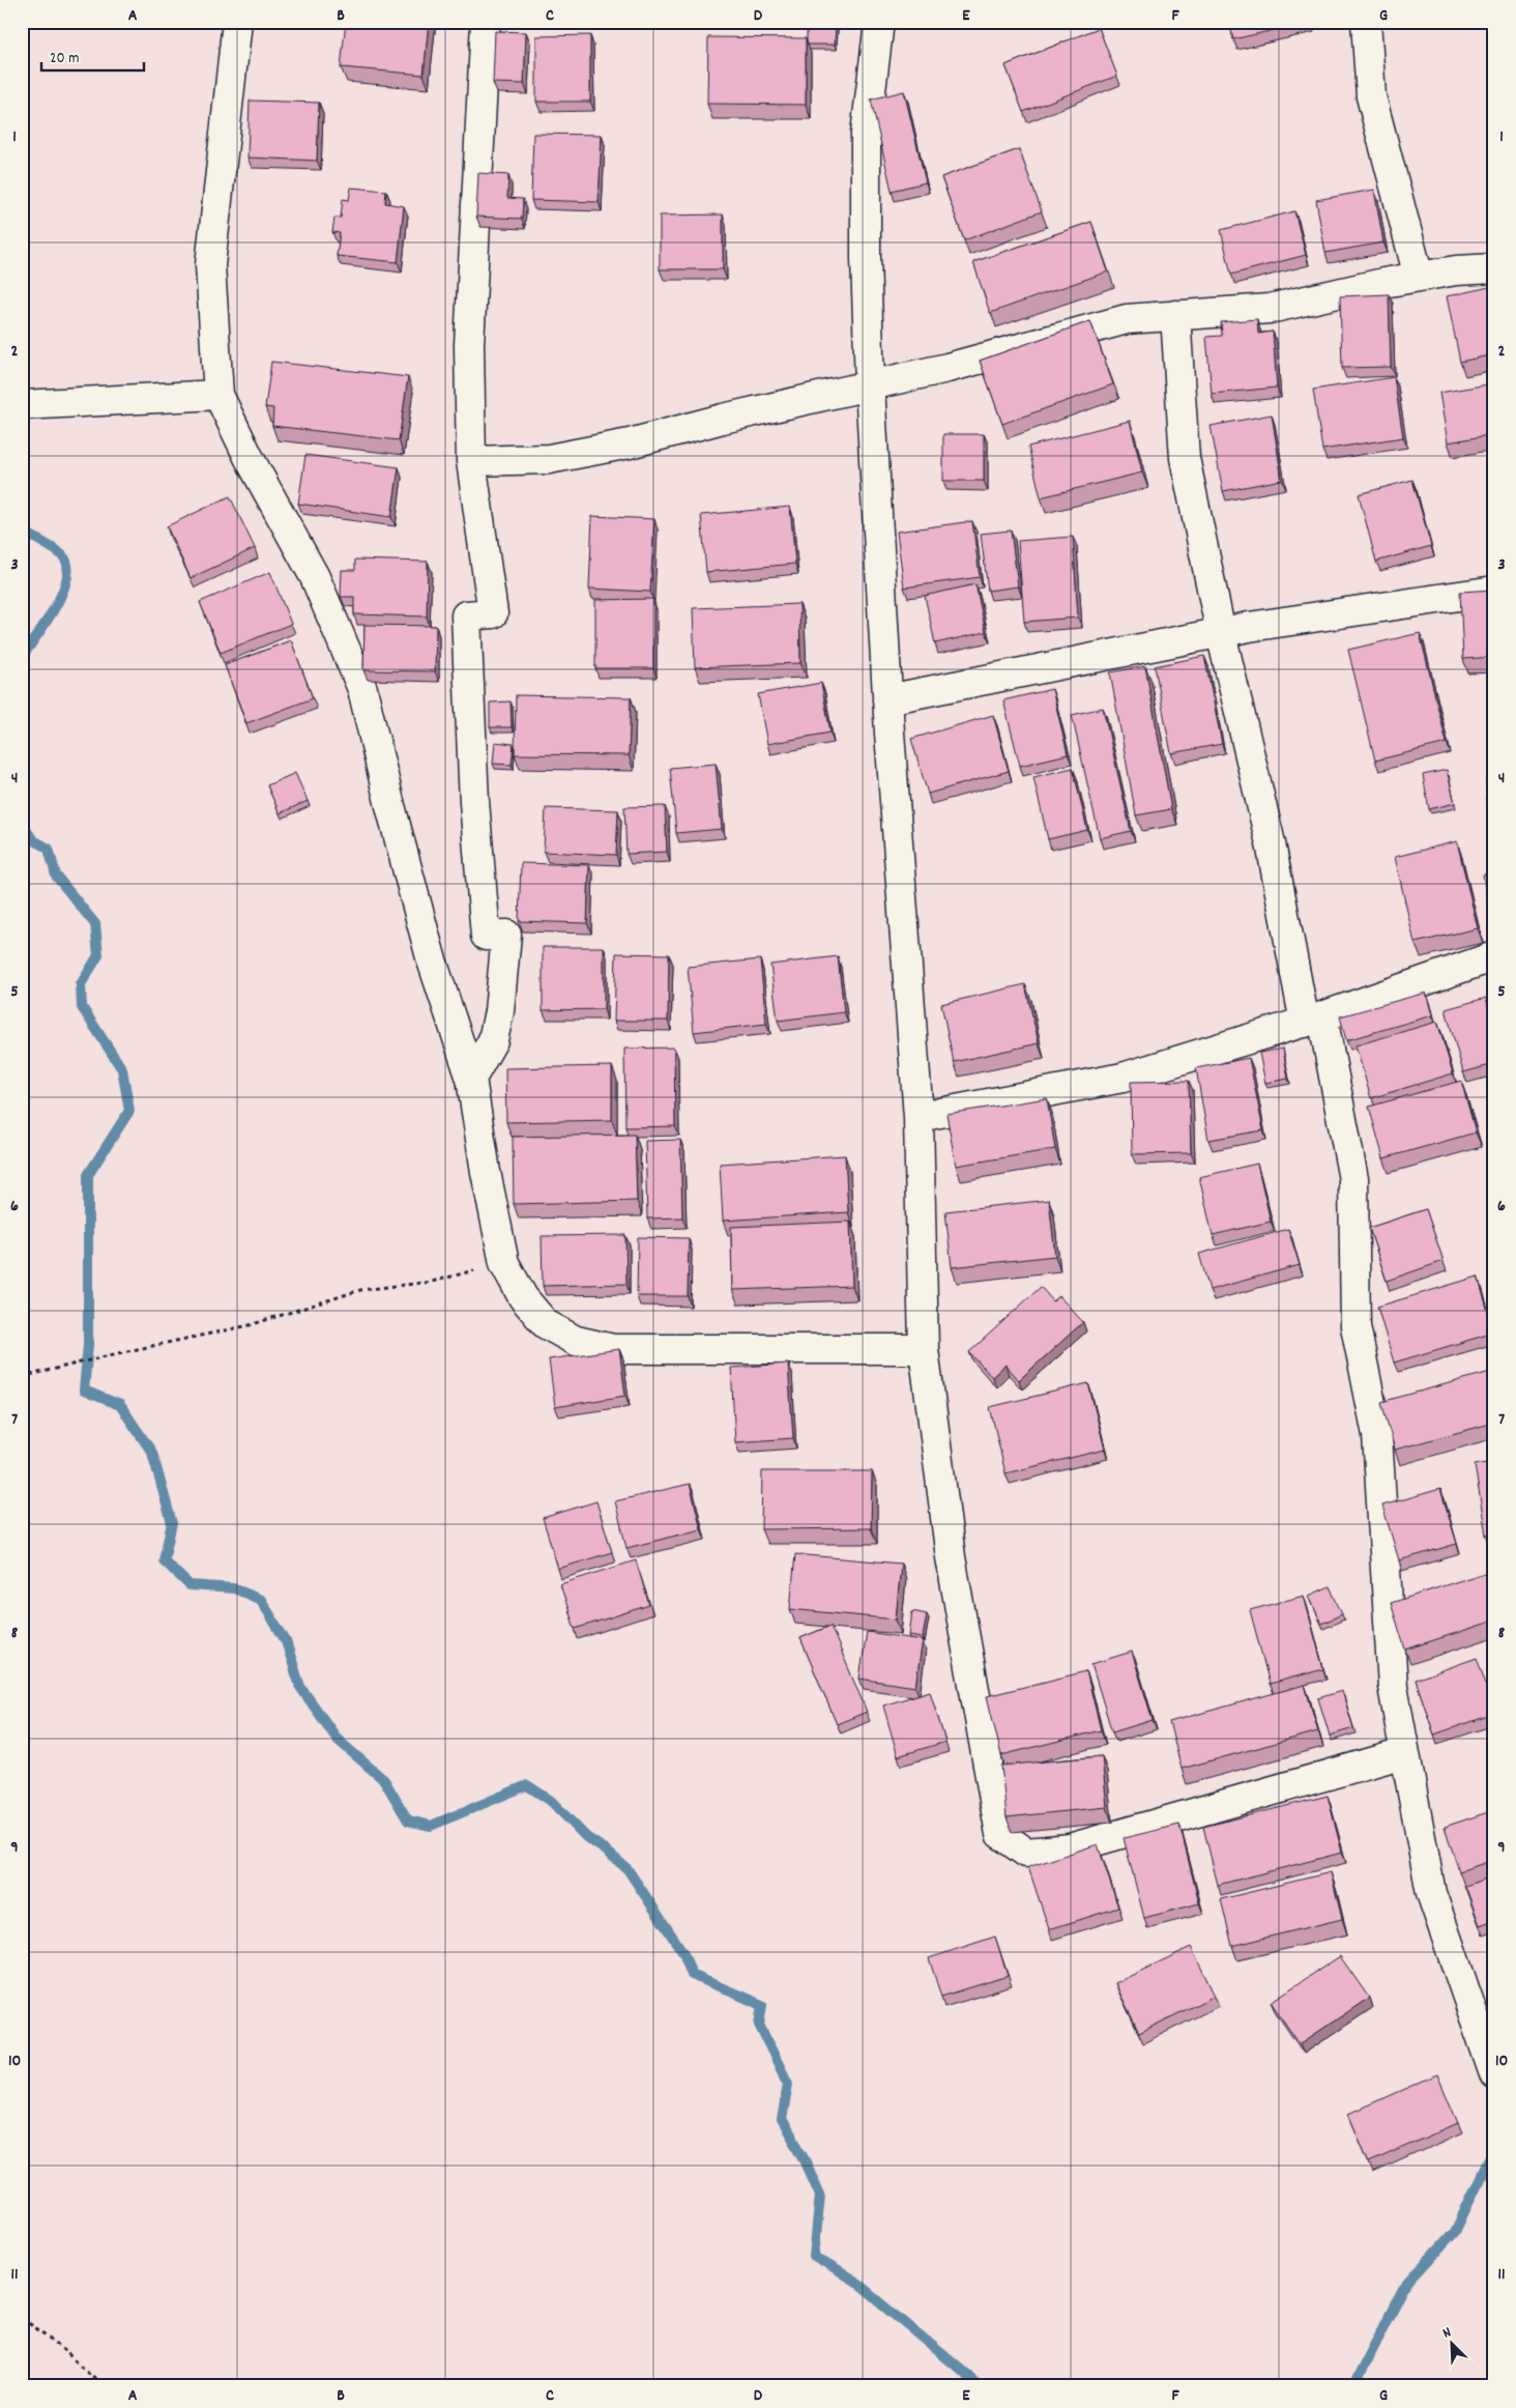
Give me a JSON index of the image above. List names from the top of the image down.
{
  "scale_bar": "20 m",
  "north": "top left",
  "grid": {
    "columns": [
      "A",
      "B",
      "C",
      "D",
      "E",
      "F",
      "G"
    ],
    "rows": [
      "1",
      "2",
      "3",
      "4",
      "5",
      "6",
      "7",
      "8",
      "9",
      "10",
      "11"
    ]
  }
}
